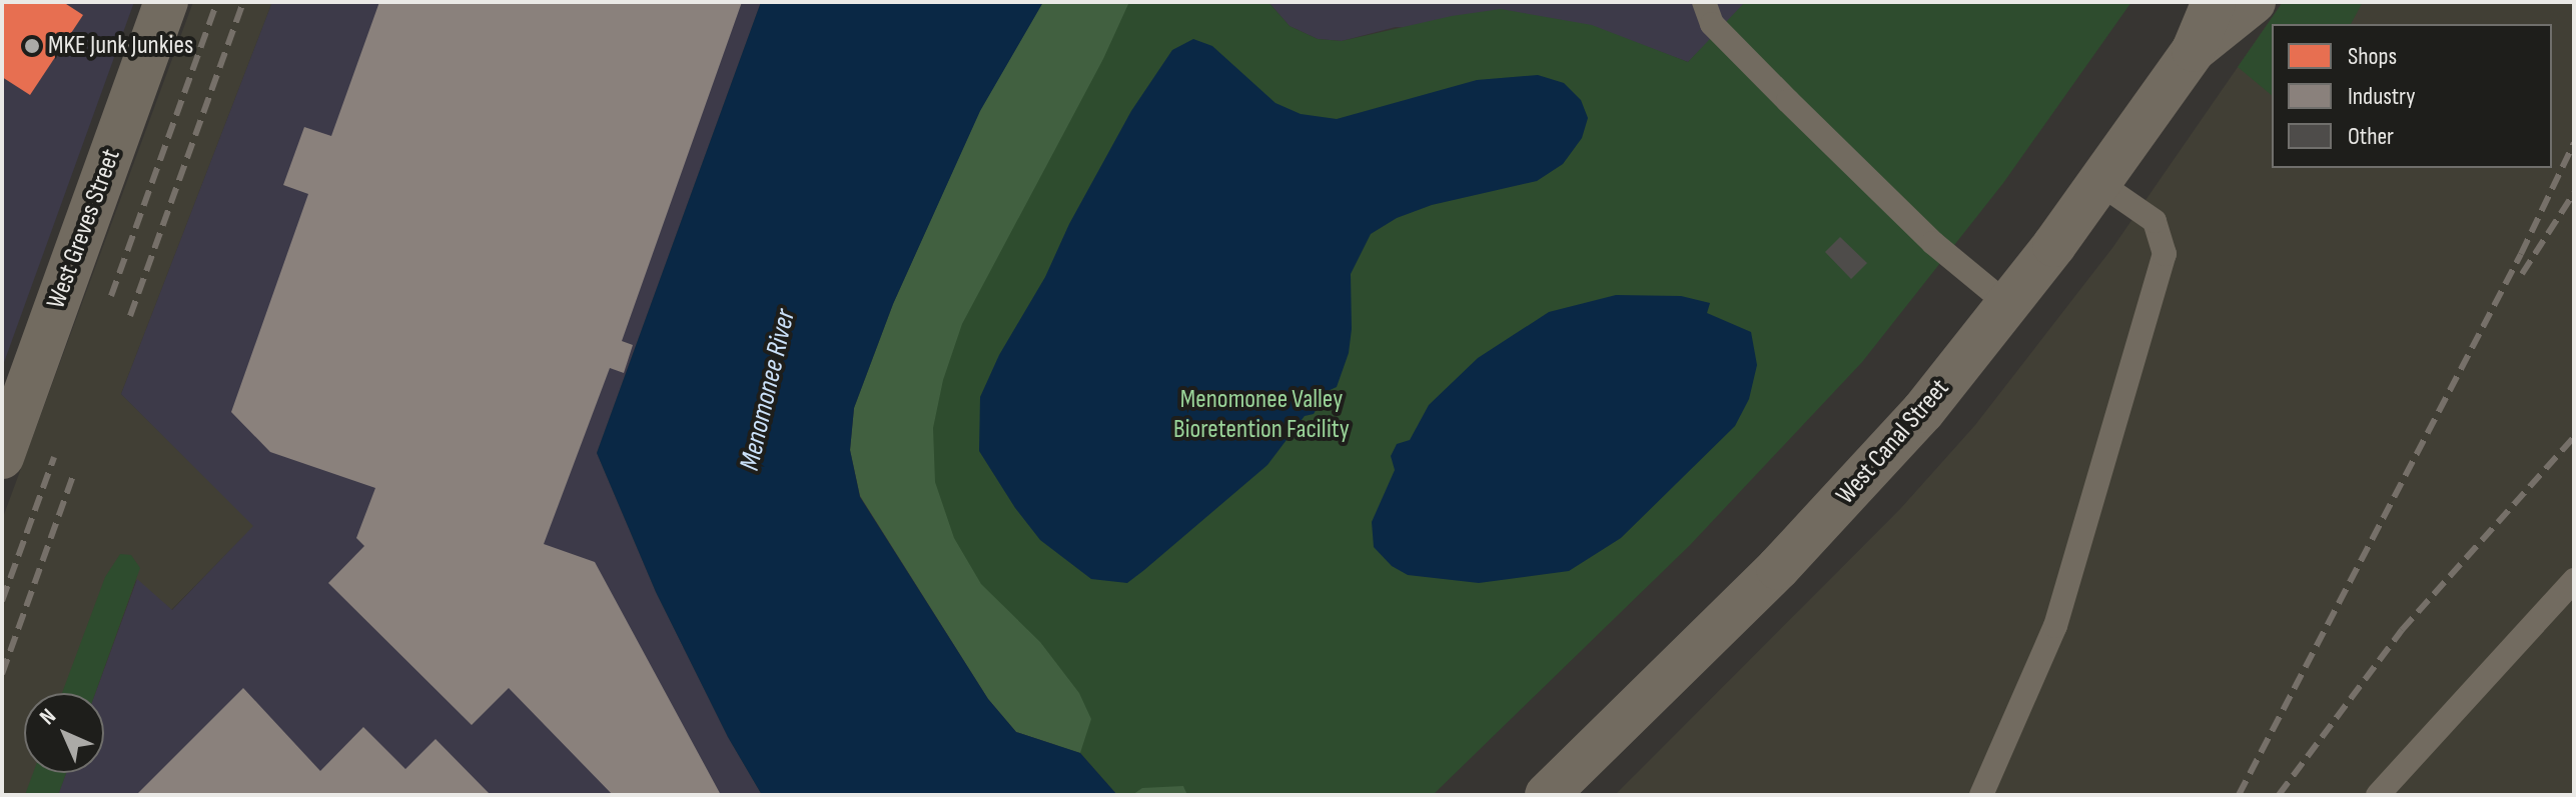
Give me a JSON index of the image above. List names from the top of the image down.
{
  "streets": {
    "street": ["West Greves Street", "West Canal Street"]
  },
  "water": ["Menomonee River"],
  "parks": ["Menomonee Valley Bioretention Facility"],
  "places": ["MKE Junk Junkies"],
  "legend": ["Shops", "Industry", "Other"],
  "north": "top left"
}
